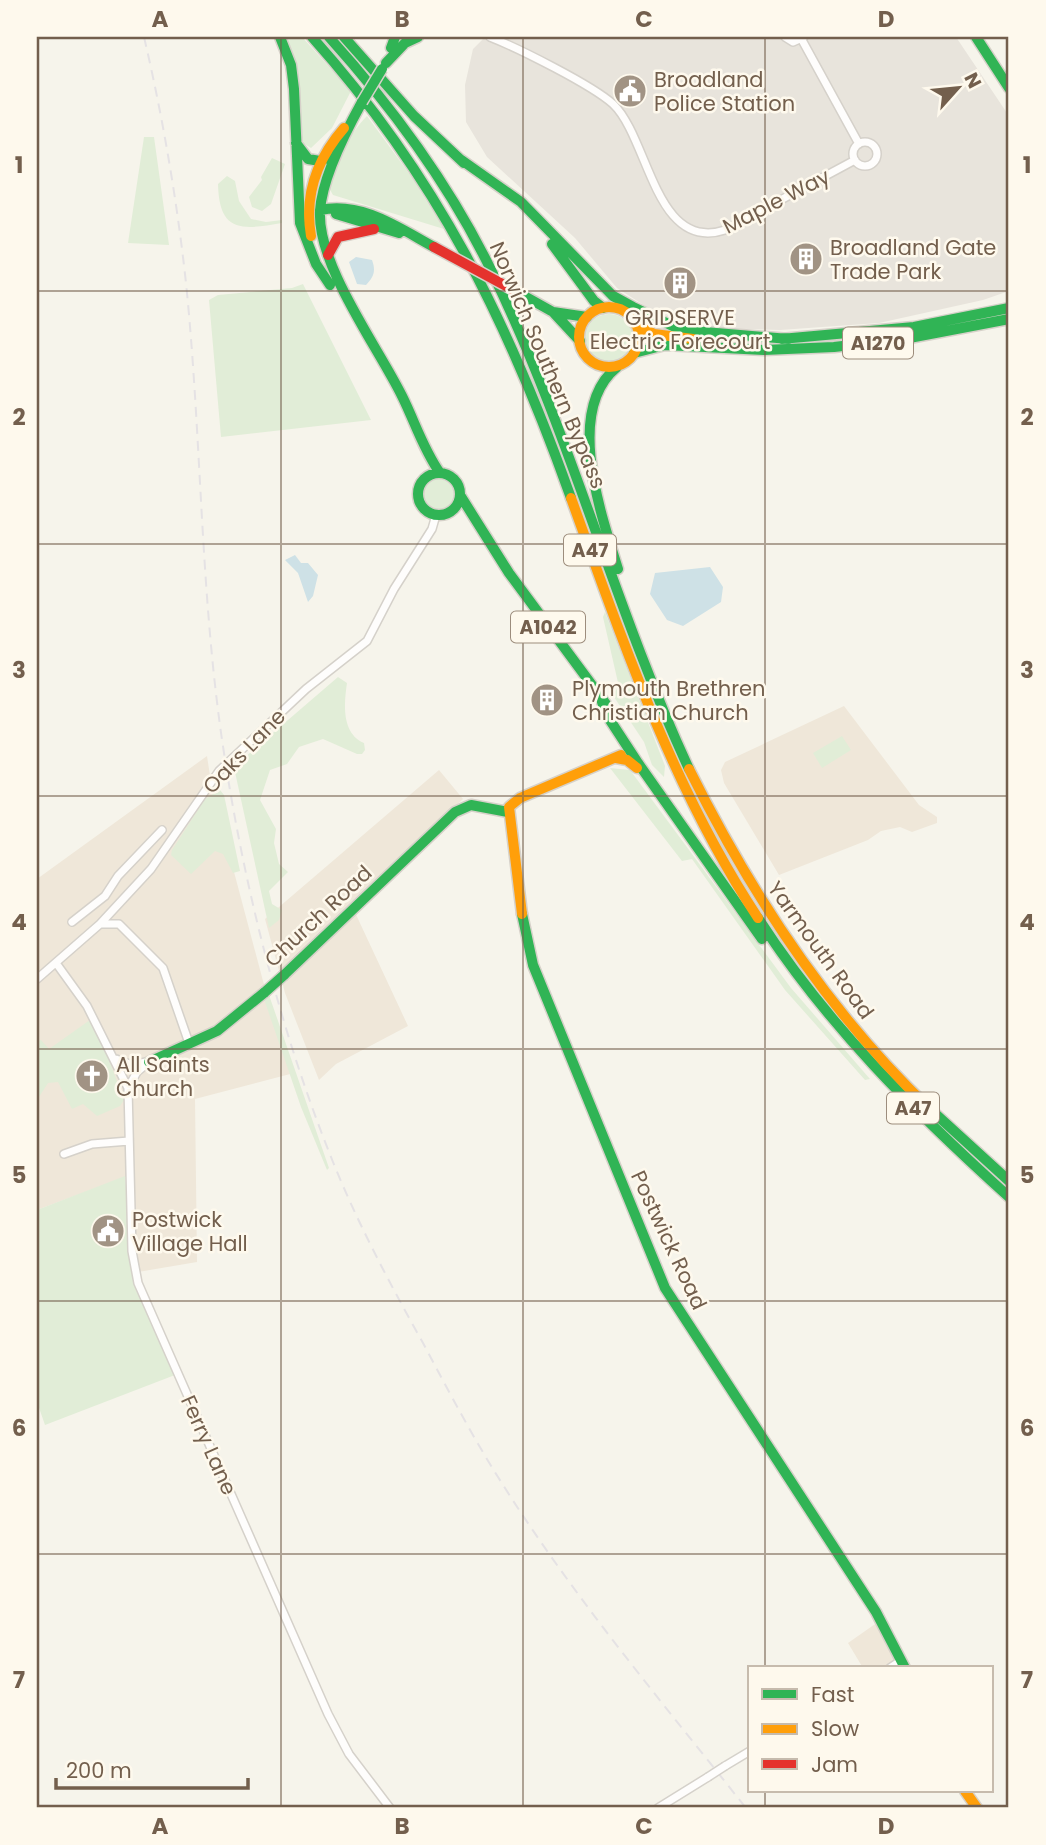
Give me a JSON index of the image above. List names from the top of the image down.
{
  "streets": {
    "main road": [
      "A1270",
      "Norwich Southern Bypass",
      "A47",
      "A1042",
      "Church Road",
      "Yarmouth Road",
      "Postwick Road"
    ],
    "street": ["Maple Way", "Oaks Lane", "Ferry Lane"]
  },
  "crossings": [
    ["A1270", "A47"],
    ["Norwich Southern Bypass", "A47"],
    ["Norwich Southern Bypass", "Yarmouth Road"],
    ["A47", "A1042"],
    ["A47", "Yarmouth Road"],
    ["A1042", "Oaks Lane"],
    ["Church Road", "Postwick Road"]
  ],
  "places": {
    "public building": ["Broadland Police Station", "Postwick Village Hall"],
    "building": ["Broadland Gate Trade Park", "GRIDSERVE Electric Forecourt", "Plymouth Brethren Christian Church"],
    "church": ["All Saints Church"]
  },
  "legend": ["Fast", "Slow", "Jam"],
  "scale_bar": "200 m",
  "north": "top right",
  "grid": {
    "columns": [
      "A",
      "B",
      "C",
      "D"
    ],
    "rows": [
      "1",
      "2",
      "3",
      "4",
      "5",
      "6",
      "7"
    ]
  }
}
